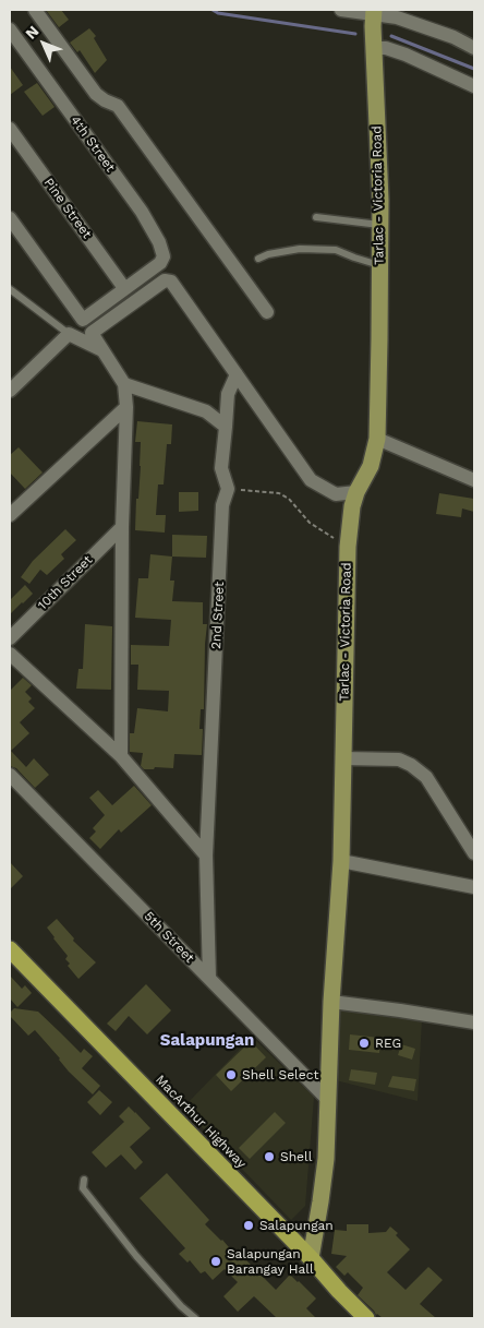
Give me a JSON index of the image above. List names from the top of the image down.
{
  "streets": {
    "highway": ["MacArthur Highway"],
    "main road": ["Tarlac - Victoria Road"],
    "street": [
      "4th Street",
      "Pine Street",
      "10th Street",
      "2nd Street",
      "5th Street"
    ]
  },
  "crossings": [
    ["4th Street", "Pine Street"],
    ["Tarlac - Victoria Road", "5th Street"],
    ["Tarlac - Victoria Road", "MacArthur Highway"],
    ["2nd Street", "5th Street"]
  ],
  "districts": ["Salapungan"],
  "places": [
    "REG",
    "Shell Select",
    "Shell",
    "Salapungan",
    "Salapungan Barangay Hall"
  ],
  "north": "top left"
}
